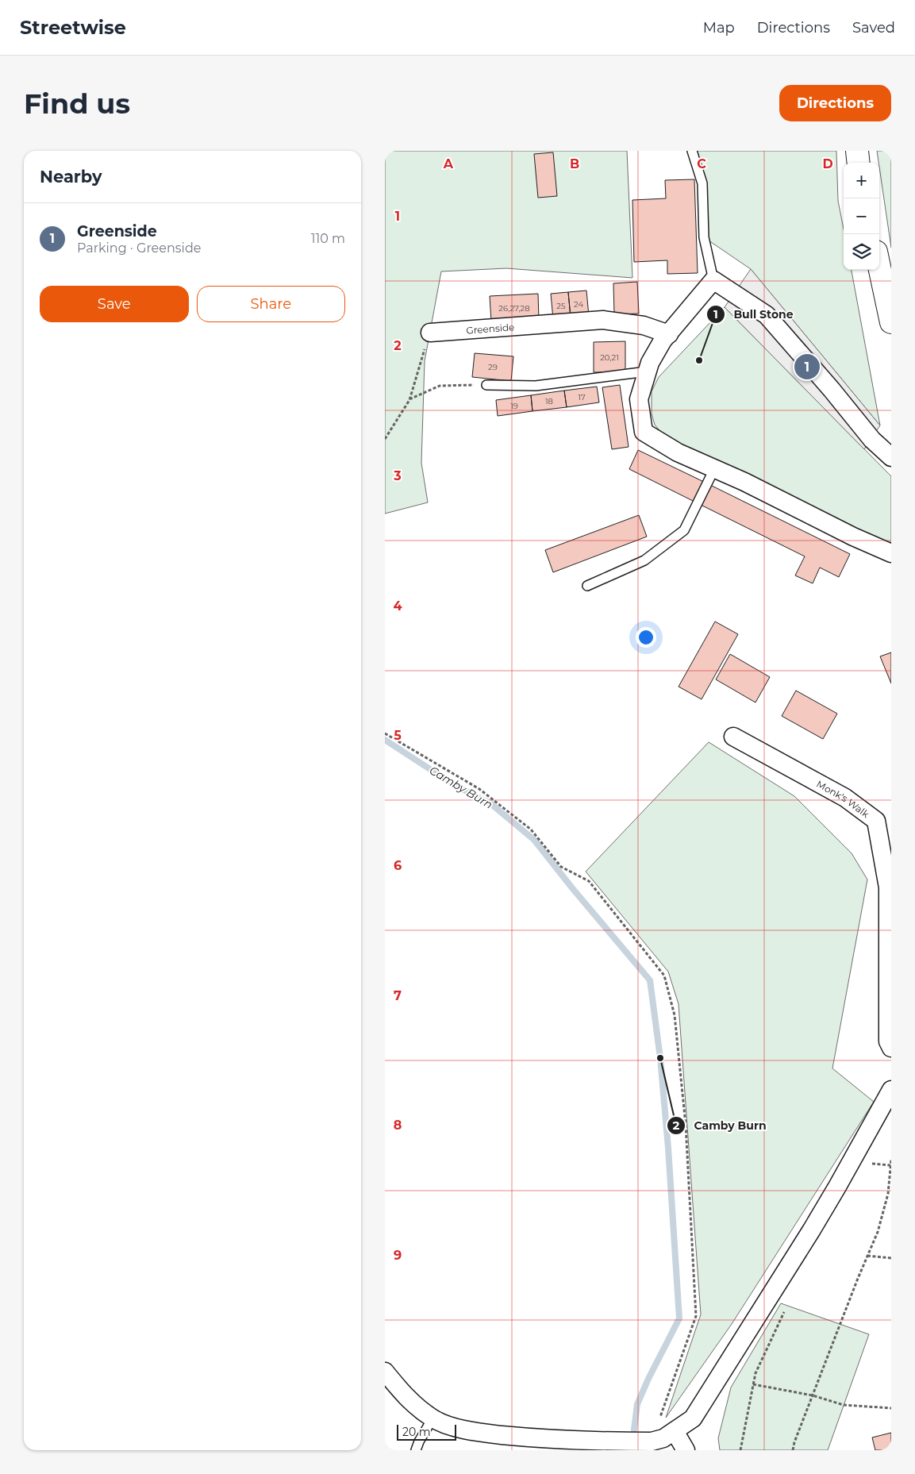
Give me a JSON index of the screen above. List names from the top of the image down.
{
  "streets": {
    "street": ["Greenside", "Monk's Walk"]
  },
  "water": ["Camby Burn"],
  "places": ["Bull Stone", "Camby Burn"],
  "house_numbers": [
    "24",
    "25",
    "26,27,28",
    "20,21",
    "29",
    "17",
    "18",
    "19"
  ],
  "scale_bar": "20 m",
  "page": {
    "header": "Streetwise",
    "nav": ["Map", "Directions", "Saved"],
    "buttons": [
      "Directions",
      ["Save", "Share"]
    ],
    "title": "Find us",
    "heading": "Nearby",
    "map_buttons": ["+", "−"],
    "list": [
      {
        "mark": "1",
        "name": "Greenside",
        "note": "Parking · Greenside",
        "value": "110 m"
      }
    ],
    "pins": "1",
    "scale": "20 m"
  },
  "grid": {
    "columns": [
      "A",
      "B",
      "C",
      "D"
    ],
    "rows": [
      "1",
      "2",
      "3",
      "4",
      "5",
      "6",
      "7",
      "8",
      "9"
    ]
  }
}
